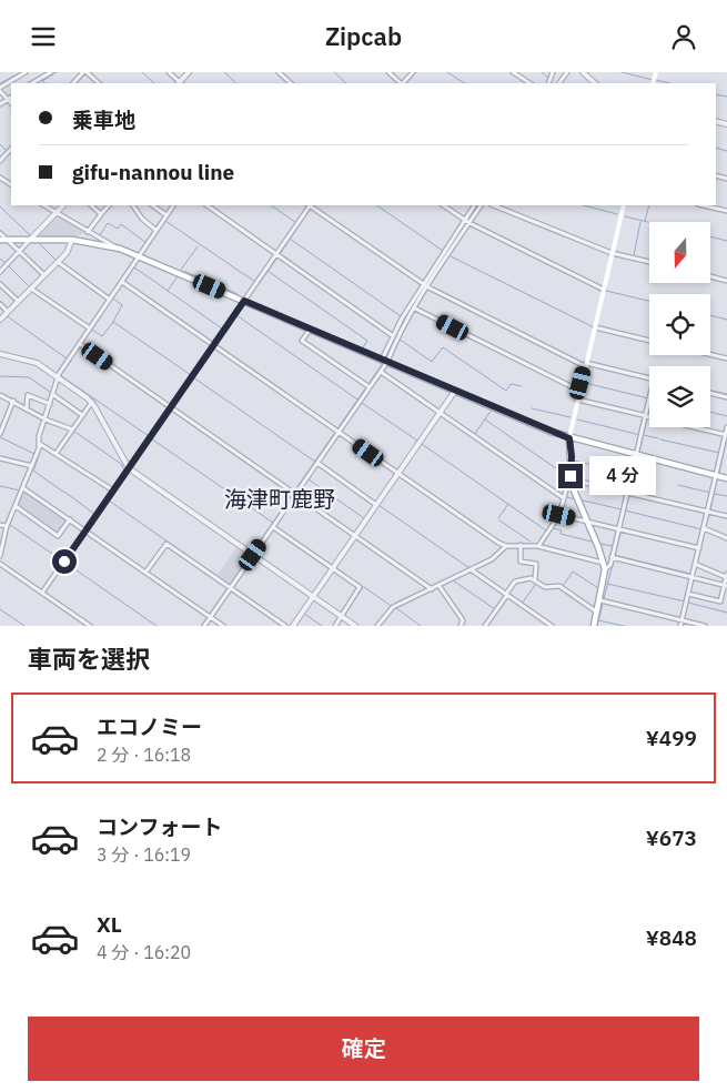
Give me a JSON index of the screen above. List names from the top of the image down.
{
  "districts": ["海津町鹿野"],
  "north": "bottom",
  "page": {
    "header": "Zipcab",
    "banner": ["乗車地", "gifu-nannou line"],
    "bubble": "4 分",
    "heading": "車両を選択",
    "list": [
      {
        "name": "エコノミー",
        "note": "2 分 · 16:18",
        "value": "¥499"
      },
      {
        "name": "コンフォート",
        "note": "3 分 · 16:19",
        "value": "¥673"
      },
      {
        "name": "XL",
        "note": "4 分 · 16:20",
        "value": "¥848"
      }
    ],
    "buttons": "確定"
  }
}
